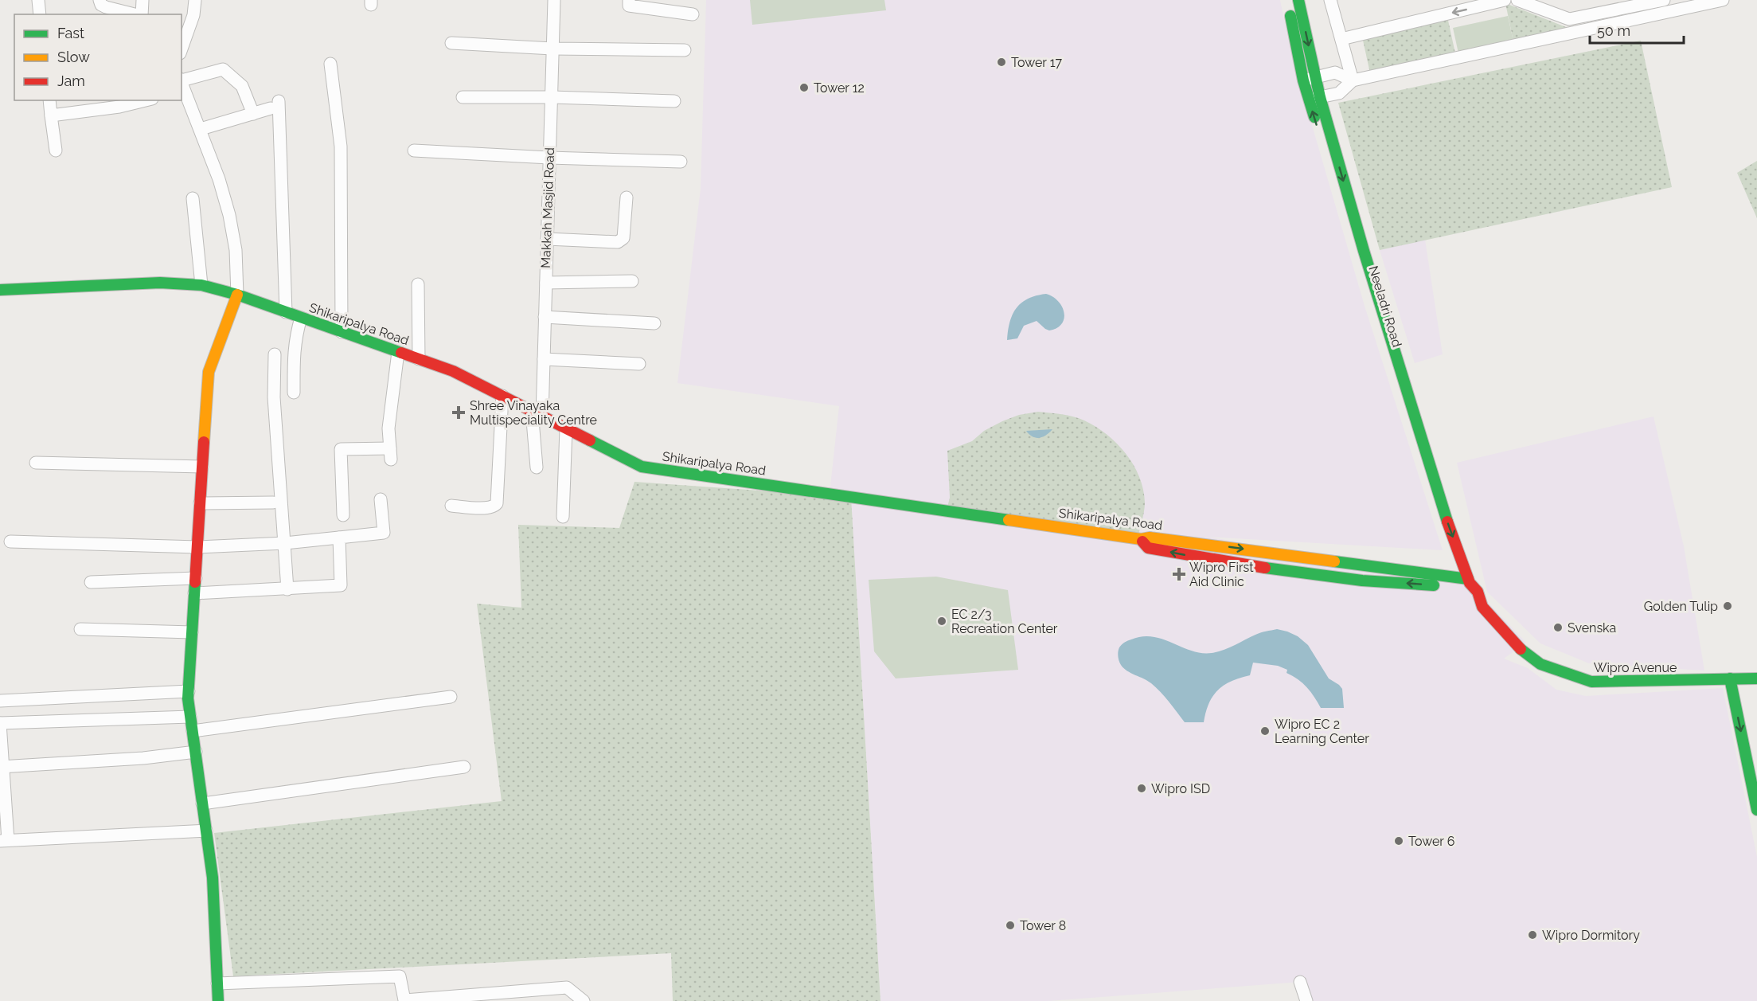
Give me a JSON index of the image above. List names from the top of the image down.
{
  "streets": {
    "street": [
      "Makkah Masjid Road",
      "Neeladri Road",
      "Shikaripalya Road",
      "Wipro Avenue"
    ]
  },
  "crossings": [
    ["Makkah Masjid Road", "Shikaripalya Road"],
    ["Neeladri Road", "Shikaripalya Road"],
    ["Neeladri Road", "Wipro Avenue"],
    ["Shikaripalya Road", "Wipro Avenue"]
  ],
  "places": {
    "other": [
      "Tower 17",
      "Tower 12",
      "Golden Tulip",
      "EC 2/3 Recreation Center",
      "Svenska",
      "Wipro EC 2 Learning Center",
      "Wipro ISD",
      "Tower 6",
      "Tower 8",
      "Wipro Dormitory"
    ],
    "health": ["Shree Vinayaka Multispeciality Centre", "Wipro First Aid Clinic"]
  },
  "legend": ["Fast", "Slow", "Jam"],
  "scale_bar": "50 m"
}
